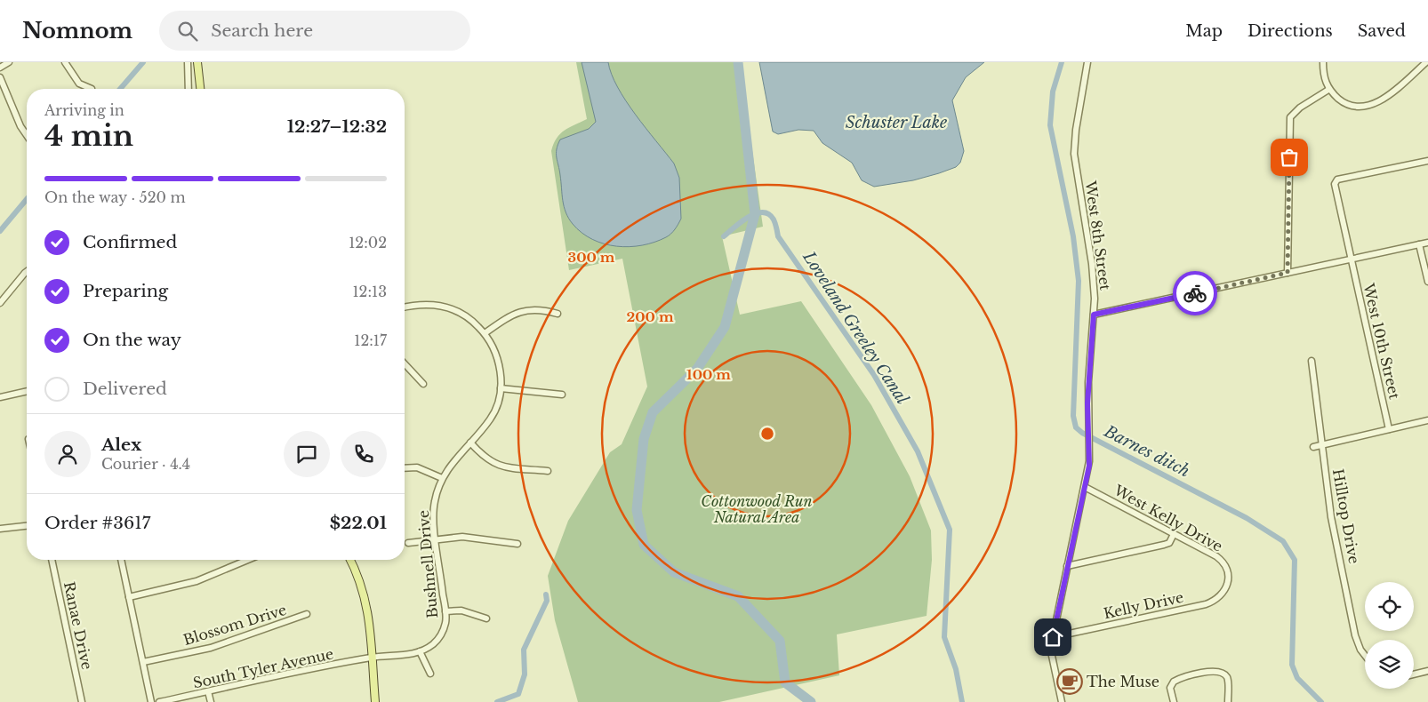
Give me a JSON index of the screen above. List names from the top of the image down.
{
  "streets": {
    "street": [
      "West 8th Street",
      "West 10th Street",
      "Hilltop Drive",
      "West Kelly Drive",
      "Bushnell Drive",
      "Kelly Drive",
      "Blossom Drive",
      "Ranae Drive",
      "South Tyler Avenue"
    ]
  },
  "crossings": [
    ["West 8th Street", "West Kelly Drive"],
    ["West 8th Street", "Kelly Drive"],
    ["West Kelly Drive", "Kelly Drive"],
    ["Bushnell Drive", "South Tyler Avenue"]
  ],
  "water": ["Schuster Lake", "Loveland Greeley Canal", "Barnes ditch"],
  "parks": ["Cottonwood Run Natural Area"],
  "places": {
    "cafe": ["The Muse"]
  },
  "page": {
    "header": "Nomnom",
    "search": "Search here",
    "nav": ["Map", "Directions", "Saved"],
    "heading": ["4 min", "Arriving in", "12:27–12:32"],
    "panel": [
      "Alex",
      "Courier · 4.4",
      "Order #3617",
      "$22.01"
    ],
    "bar": "On the way · 520 m",
    "list": [
      ["Confirmed", "12:02"],
      ["Preparing", "12:13"],
      ["On the way", "12:17"],
      "Delivered"
    ]
  },
  "rings": ["300 m", "200 m", "100 m"]
}
